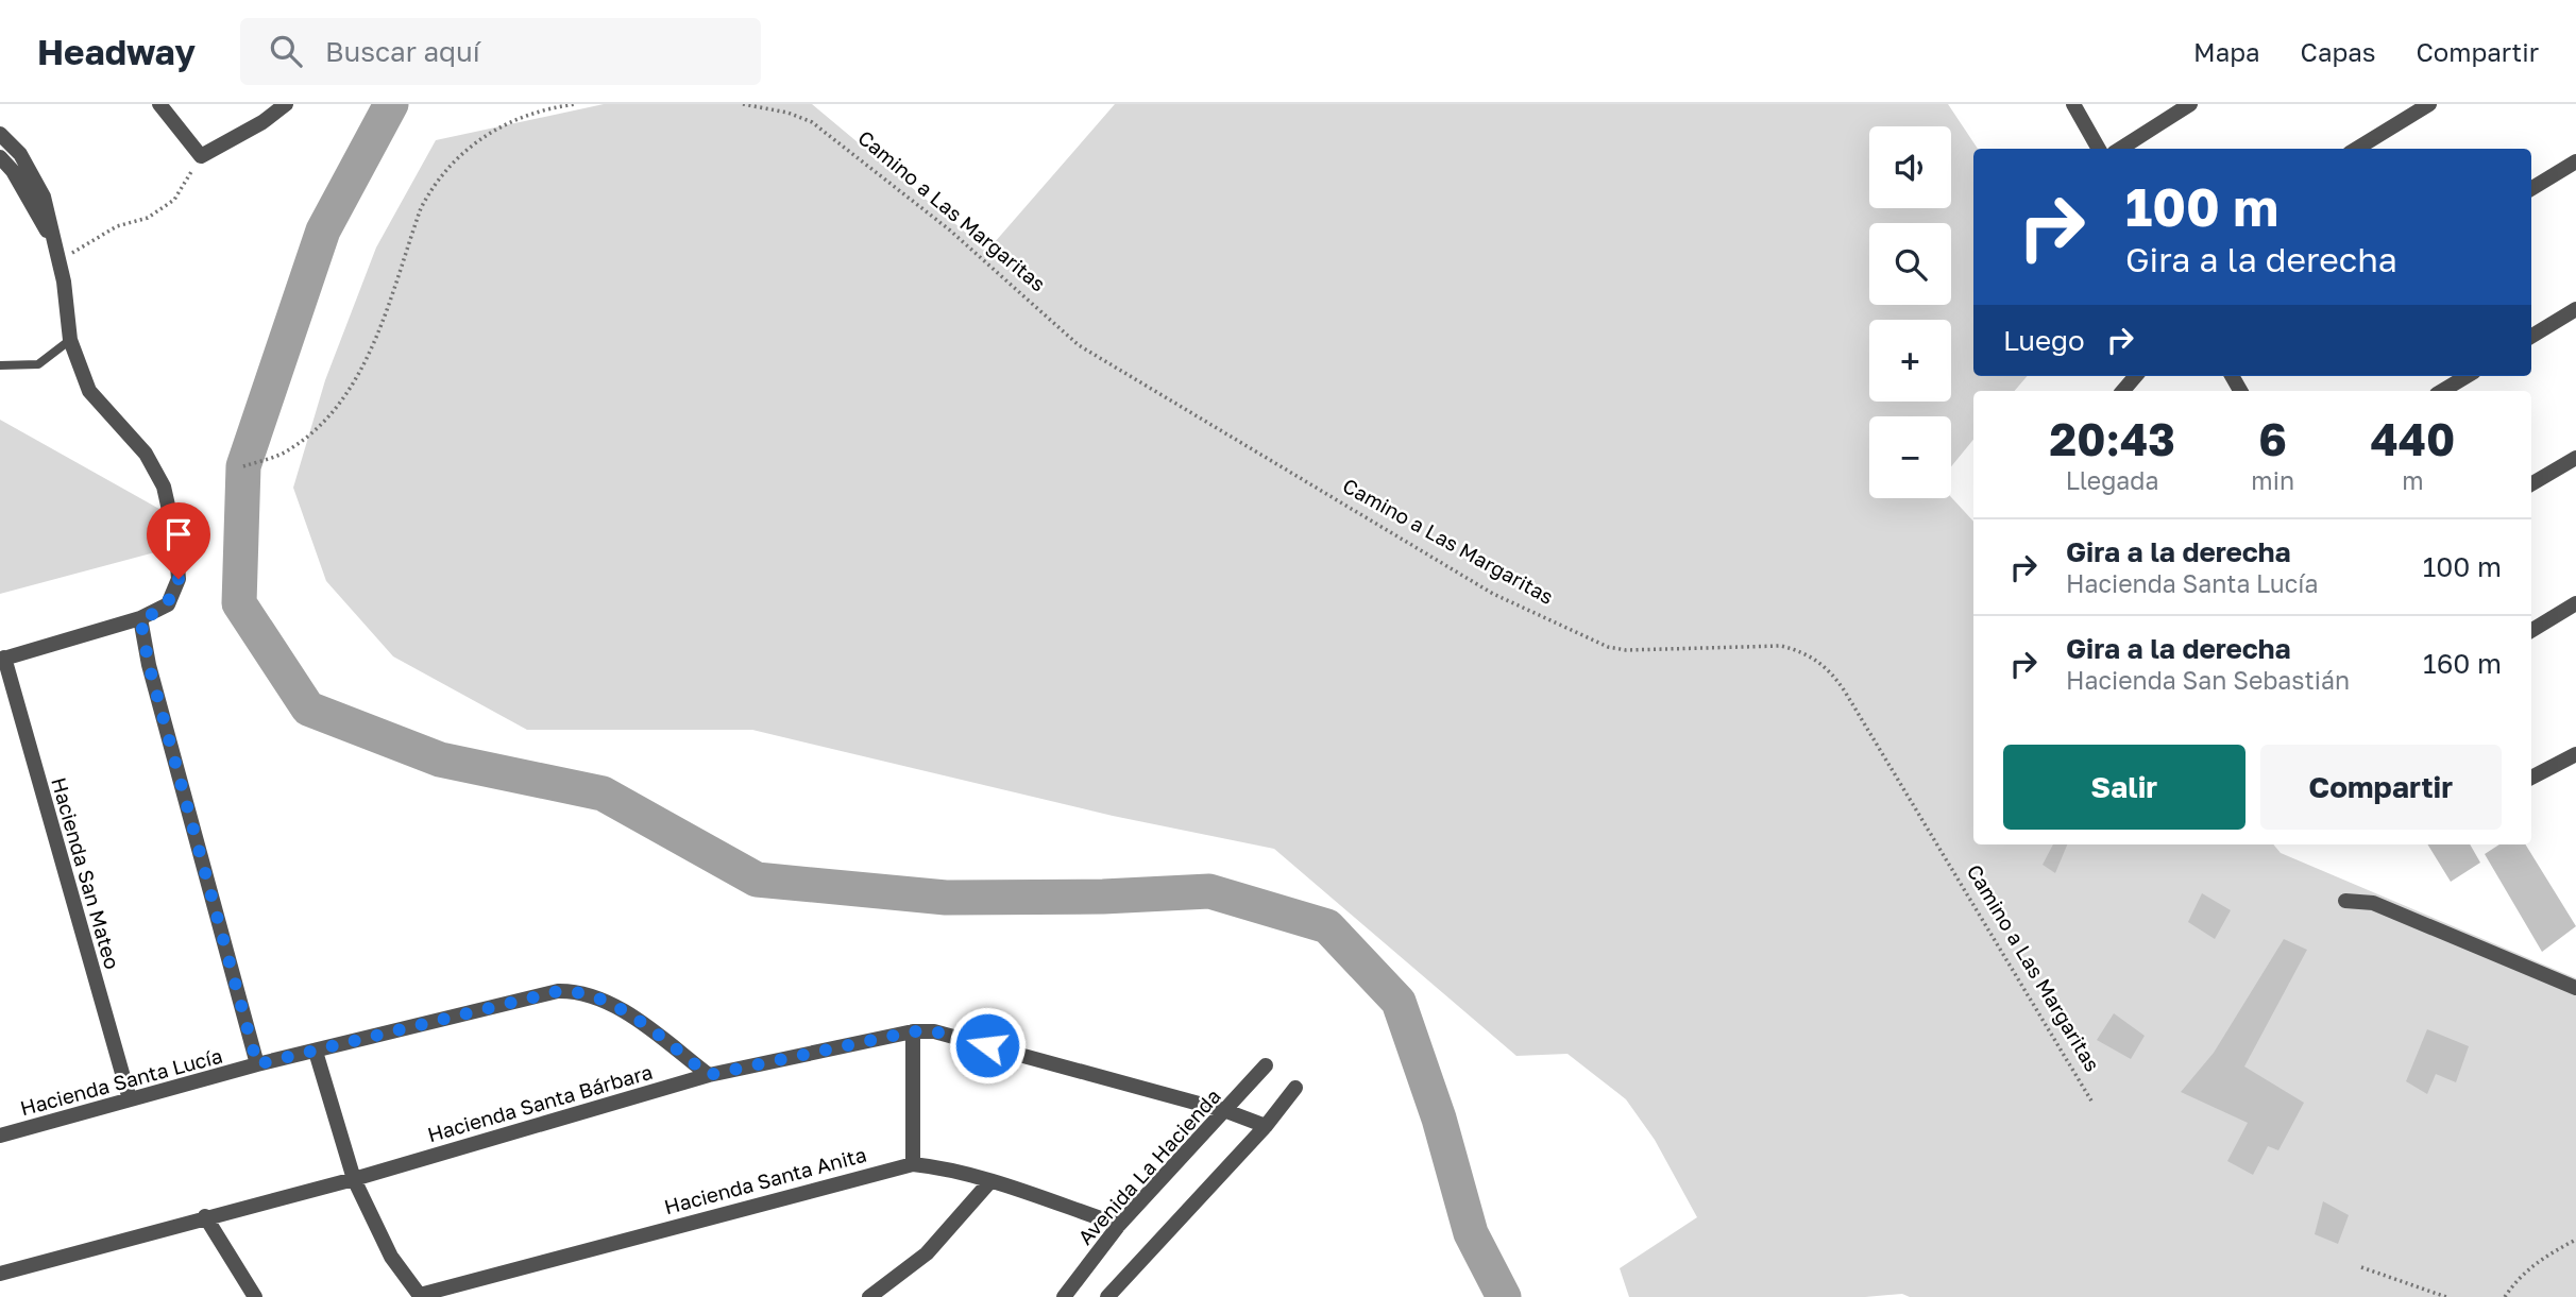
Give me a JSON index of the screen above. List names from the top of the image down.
{
  "streets": {
    "street": [
      "Hacienda San Mateo",
      "Hacienda Santa Lucía",
      "Hacienda Santa Bárbara",
      "Avenida La Hacienda",
      "Hacienda Santa Anita"
    ],
    "path": ["Camino a Las Margaritas"]
  },
  "crossings": [
    ["Hacienda San Mateo", "Hacienda Santa Lucía"],
    ["Hacienda Santa Lucía", "Hacienda Santa Bárbara"],
    ["Hacienda Santa Bárbara", "Avenida La Hacienda"],
    ["Avenida La Hacienda", "Hacienda Santa Anita"]
  ],
  "page": {
    "header": "Headway",
    "search": "Buscar aquí",
    "nav": ["Mapa", "Capas", "Compartir"],
    "map_buttons": ["+", "−"],
    "turn": ["100 m", "Gira a la derecha"],
    "then": "Luego",
    "eta": [
      "20:43",
      "Llegada",
      "6",
      "min",
      "440",
      "m"
    ],
    "list": [
      {
        "name": "Gira a la derecha",
        "note": "Hacienda Santa Lucía",
        "value": "100 m"
      },
      {
        "name": "Gira a la derecha",
        "note": "Hacienda San Sebastián",
        "value": "160 m"
      }
    ],
    "buttons": ["Salir", "Compartir"]
  }
}
